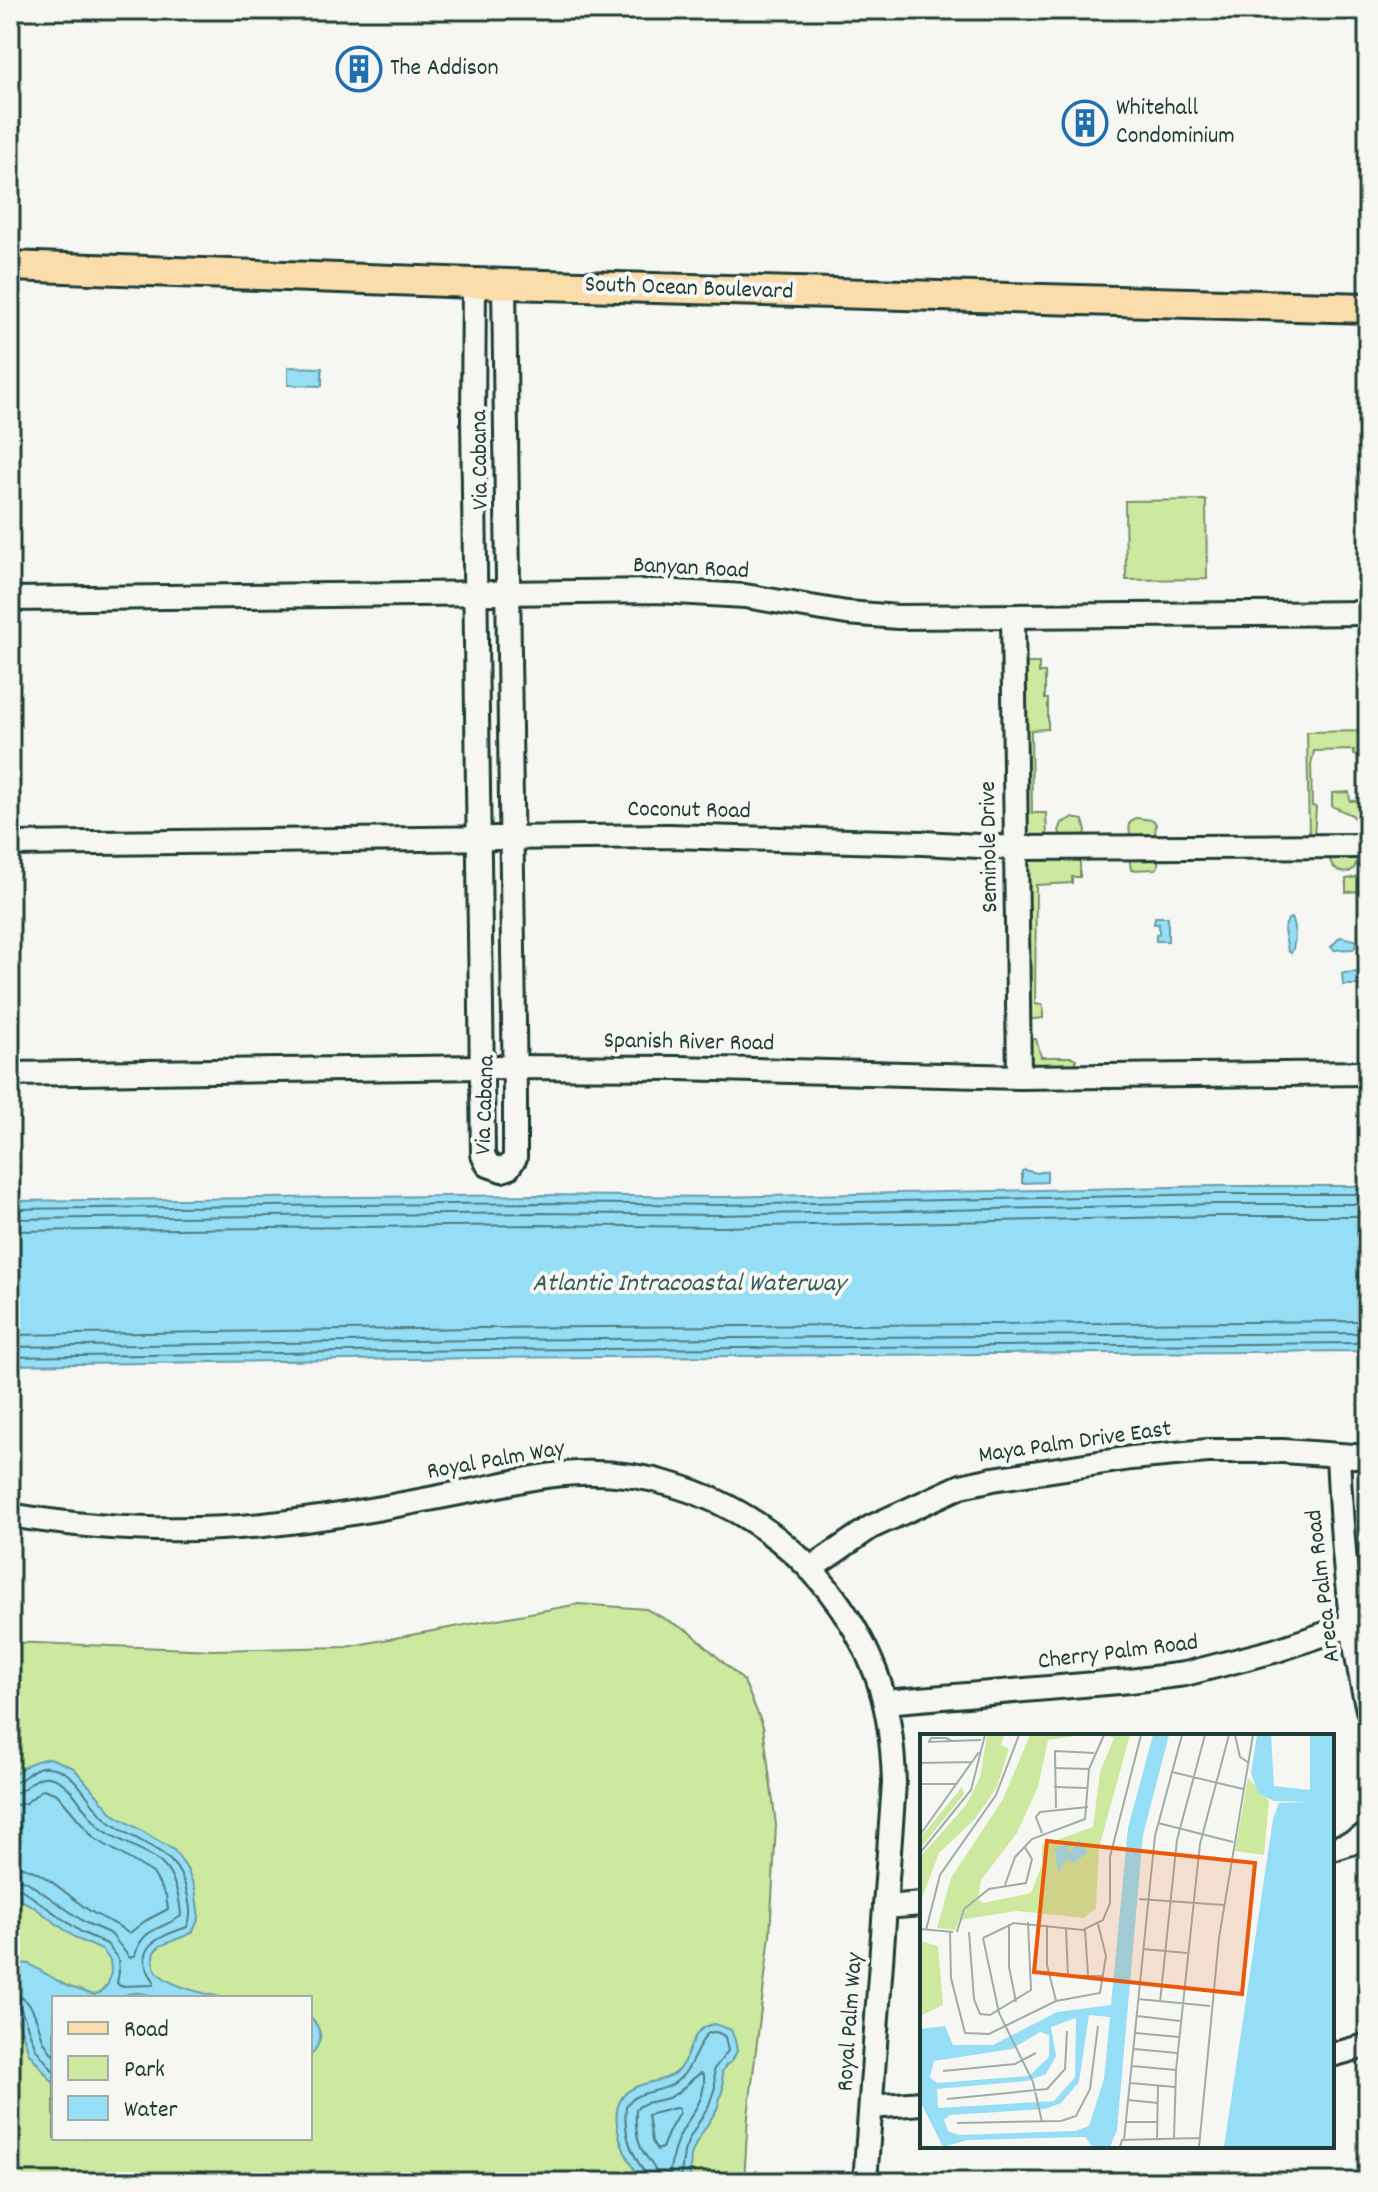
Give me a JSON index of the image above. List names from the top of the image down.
{
  "streets": {
    "main road": ["South Ocean Boulevard"],
    "street": [
      "Via Cabana",
      "Banyan Road",
      "Coconut Road",
      "Seminole Drive",
      "Spanish River Road",
      "Maya Palm Drive East",
      "Royal Palm Way",
      "Areca Palm Road",
      "Cherry Palm Road"
    ]
  },
  "crossings": [
    ["South Ocean Boulevard", "Via Cabana"],
    ["Via Cabana", "Banyan Road"],
    ["Via Cabana", "Coconut Road"],
    ["Via Cabana", "Spanish River Road"],
    ["Banyan Road", "Seminole Drive"],
    ["Coconut Road", "Seminole Drive"],
    ["Seminole Drive", "Spanish River Road"],
    ["Maya Palm Drive East", "Royal Palm Way"],
    ["Maya Palm Drive East", "Areca Palm Road"],
    ["Royal Palm Way", "Cherry Palm Road"],
    ["Areca Palm Road", "Cherry Palm Road"]
  ],
  "water": ["Atlantic Intracoastal Waterway"],
  "places": {
    "building": ["The Addison", "Whitehall Condominium"]
  },
  "legend": ["Road", "Park", "Water"]
}
